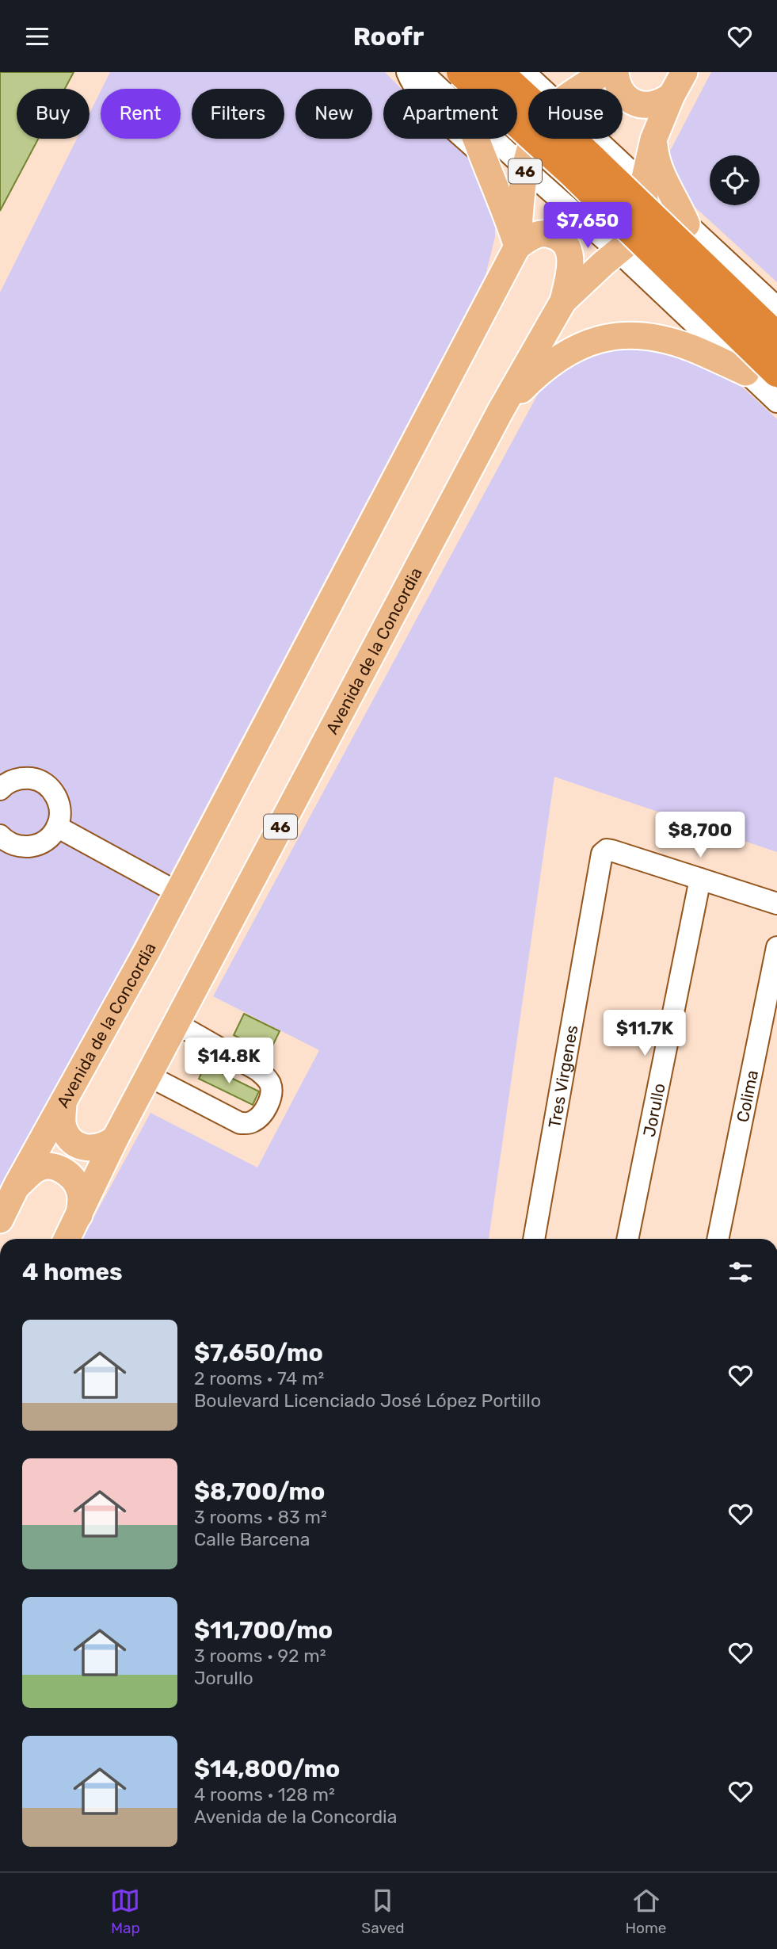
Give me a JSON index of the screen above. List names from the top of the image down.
{
  "streets": {
    "main road": ["46", "Avenida de la Concordia"],
    "street": ["Tres Virgenes", "Colima", "Jorullo"]
  },
  "crossings": [
    ["Tres Virgenes", "Jorullo"]
  ],
  "page": {
    "header": "Roofr",
    "chip": [
      "Buy",
      "Rent",
      "Filters",
      "New",
      "Apartment",
      "House"
    ],
    "price": [
      "$7,650",
      "$8,700",
      "$11.7K",
      "$14.8K"
    ],
    "heading": "4 homes",
    "list": [
      {
        "name": "$7,650/mo",
        "note": "2 rooms · 74 m² · Boulevard Licenciado José López Portillo"
      },
      {
        "name": "$8,700/mo",
        "note": "3 rooms · 83 m² · Calle Barcena"
      },
      {
        "name": "$11,700/mo",
        "note": "3 rooms · 92 m² · Jorullo"
      },
      {
        "name": "$14,800/mo",
        "note": "4 rooms · 128 m² · Avenida de la Concordia"
      }
    ],
    "tabs": ["Map", "Saved", "Home"]
  }
}
